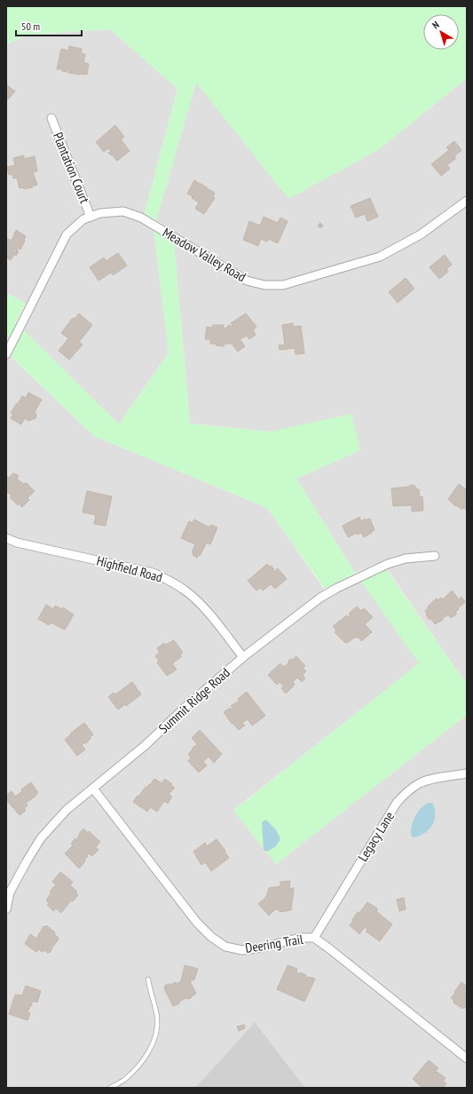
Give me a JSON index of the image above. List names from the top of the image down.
{
  "streets": {
    "street": [
      "Plantation Court",
      "Meadow Valley Road",
      "Highfield Road",
      "Summit Ridge Road",
      "Legacy Lane",
      "Deering Trail"
    ]
  },
  "crossings": [
    ["Plantation Court", "Meadow Valley Road"],
    ["Highfield Road", "Summit Ridge Road"],
    ["Summit Ridge Road", "Deering Trail"],
    ["Legacy Lane", "Deering Trail"]
  ],
  "scale_bar": "50 m",
  "north": "top left"
}
